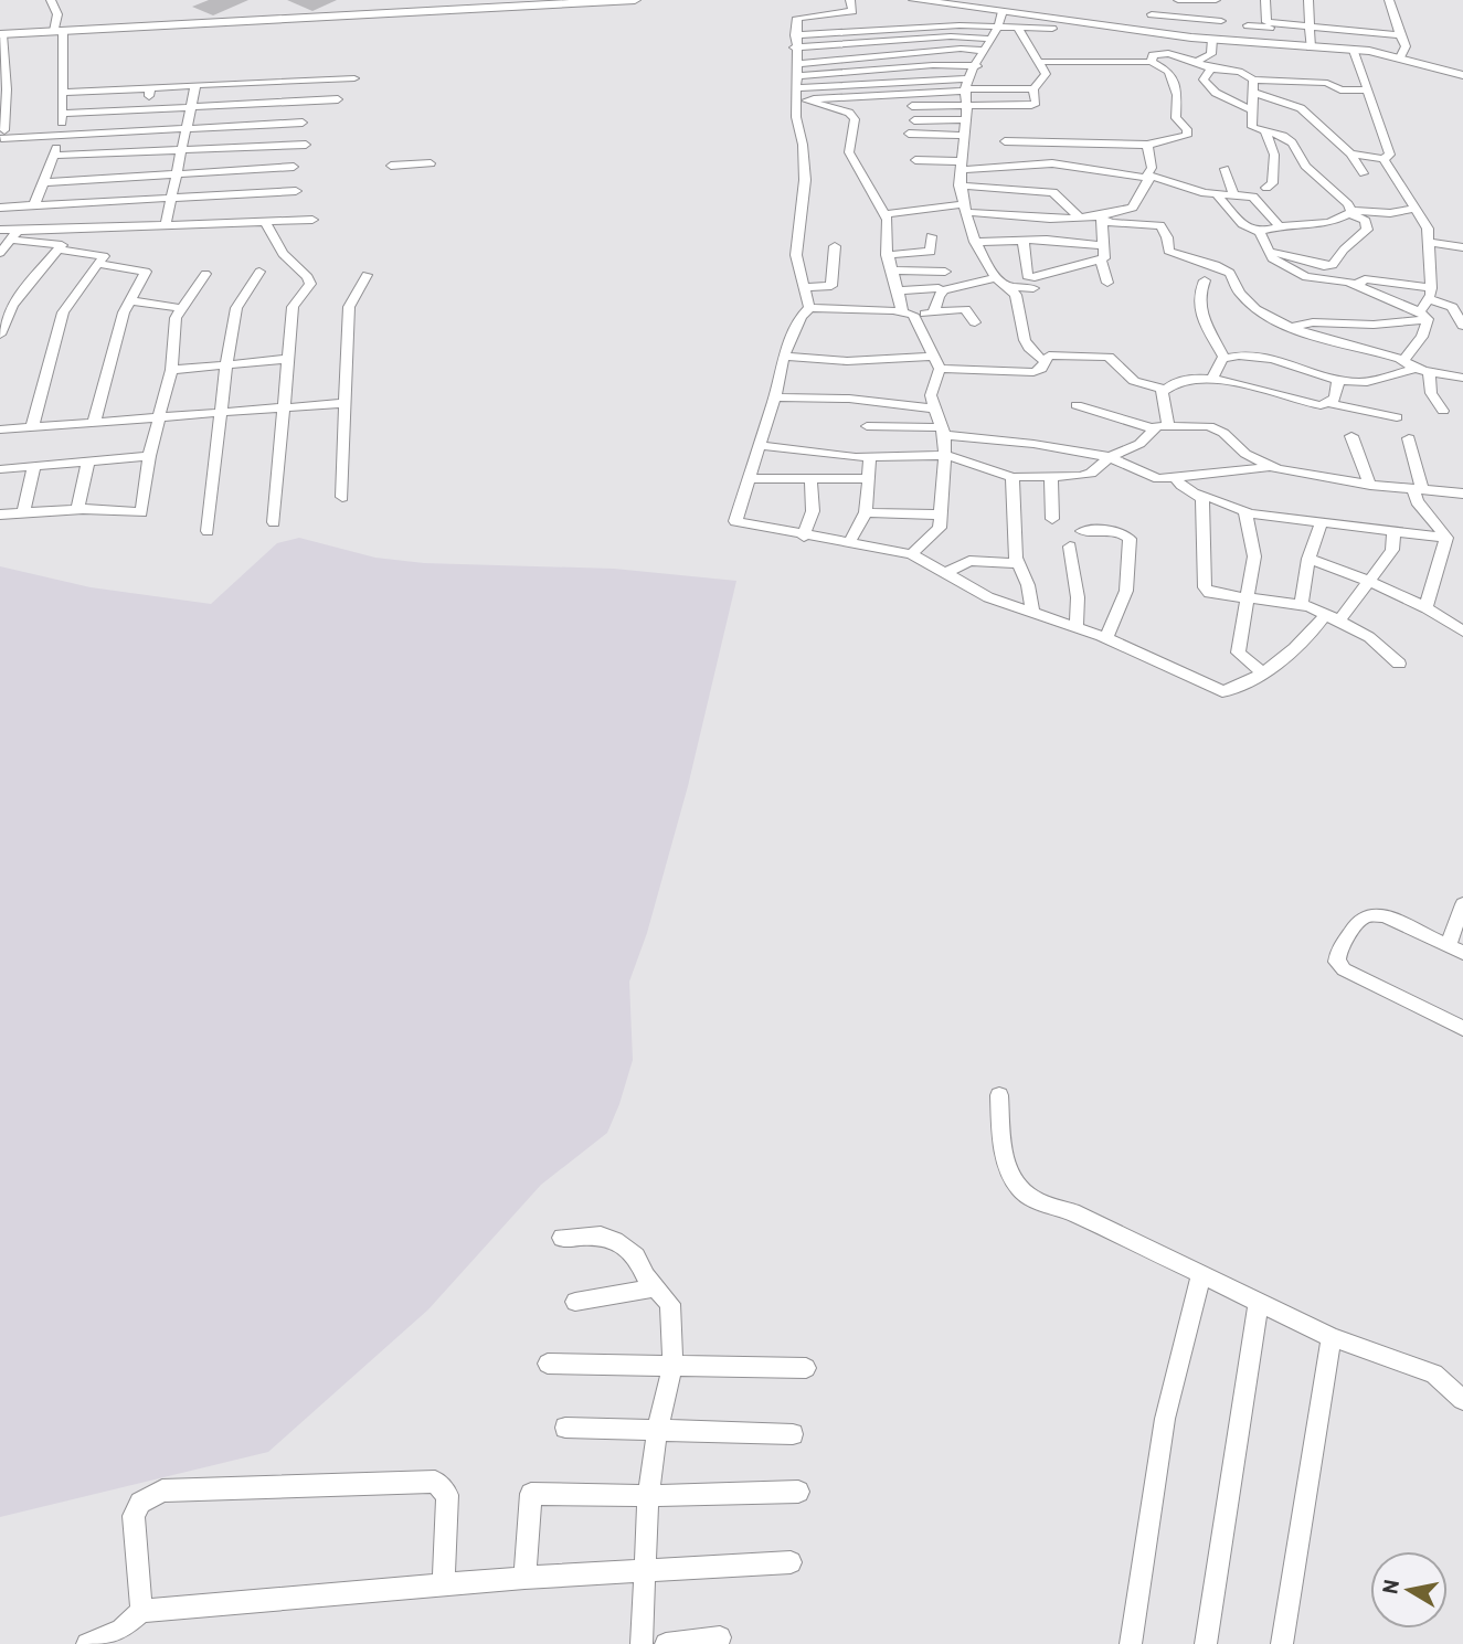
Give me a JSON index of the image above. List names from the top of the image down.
{
  "north": "left"
}
